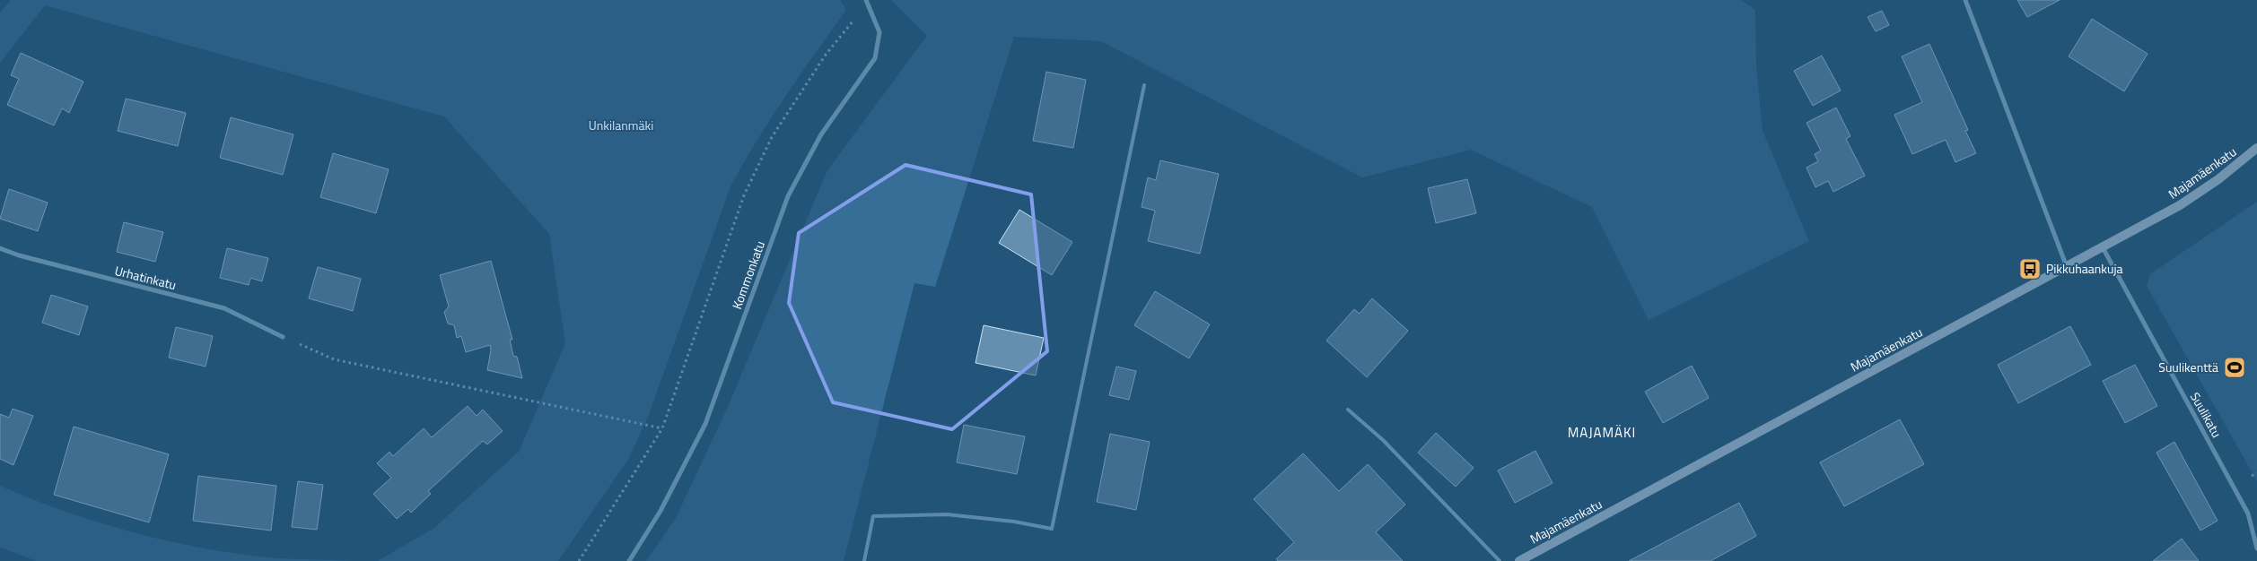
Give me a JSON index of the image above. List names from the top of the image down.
{
  "streets": {
    "street": [
      "Majamäenkatu",
      "Kommonkatu",
      "Urhatinkatu",
      "Suulikatu"
    ]
  },
  "crossings": [
    ["Majamäenkatu", "Suulikatu"]
  ],
  "districts": ["MAJAMÄKI"],
  "parks": ["Unkilanmäki"],
  "places": {
    "bus stop": ["Pikkuhaankuja"],
    "sports": ["Suulikenttä"]
  }
}
